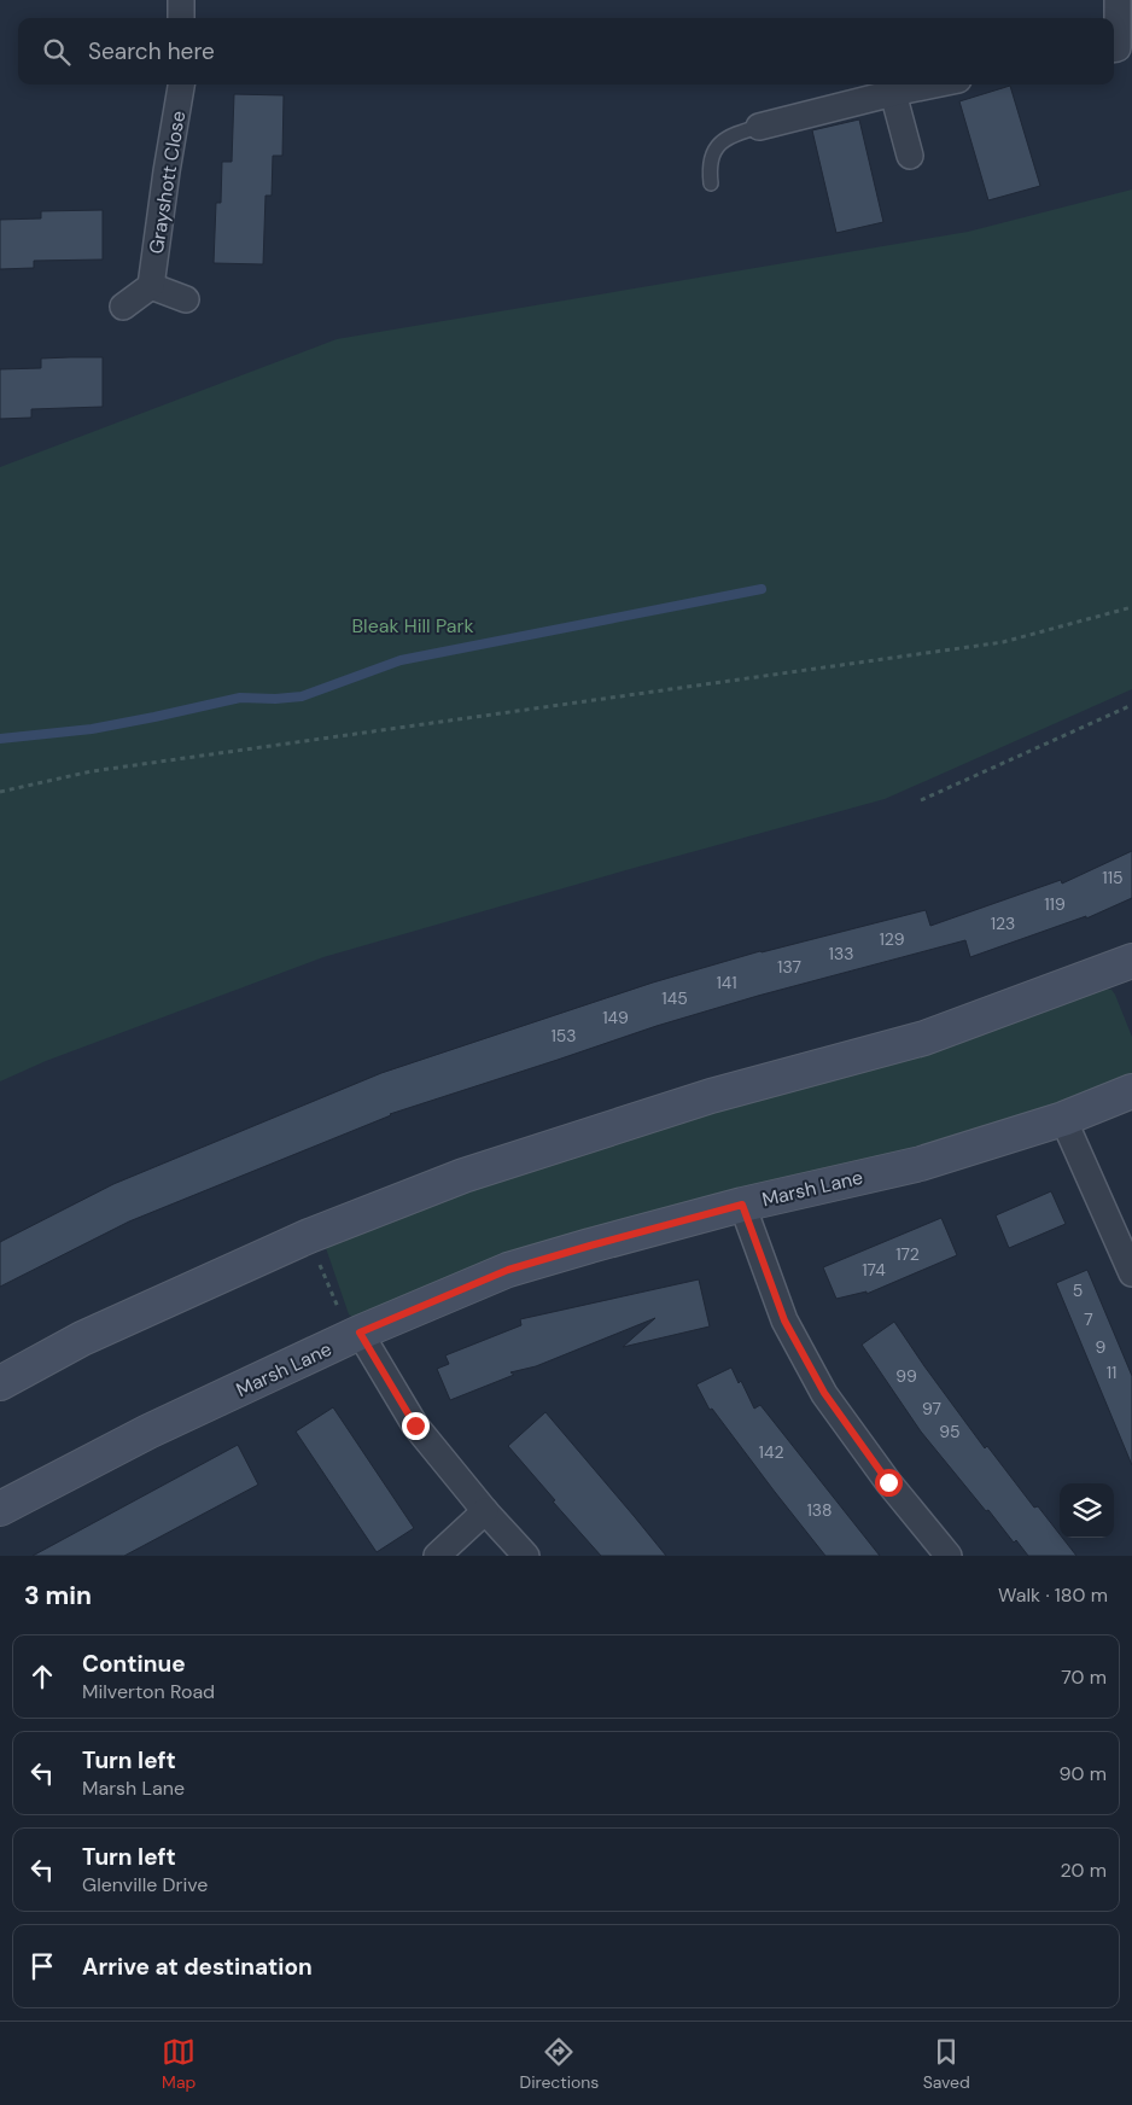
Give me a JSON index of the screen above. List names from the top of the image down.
{
  "streets": {
    "main road": ["Marsh Lane"],
    "street": ["Grayshott Close"]
  },
  "parks": ["Bleak Hill Park"],
  "house_numbers": [
    "115",
    "119",
    "123",
    "129",
    "133",
    "137",
    "141",
    "145",
    "149",
    "153",
    "172",
    "174",
    "5",
    "7",
    "9",
    "11",
    "99",
    "97",
    "95",
    "142",
    "138"
  ],
  "page": {
    "search": "Search here",
    "heading": ["3 min", "Walk · 180 m"],
    "list": [
      ["Continue", "Milverton Road", "70 m"],
      ["Turn left", "Marsh Lane", "90 m"],
      ["Turn left", "Glenville Drive", "20 m"],
      "Arrive at destination"
    ],
    "nav": ["Map", "Directions", "Saved"]
  }
}
